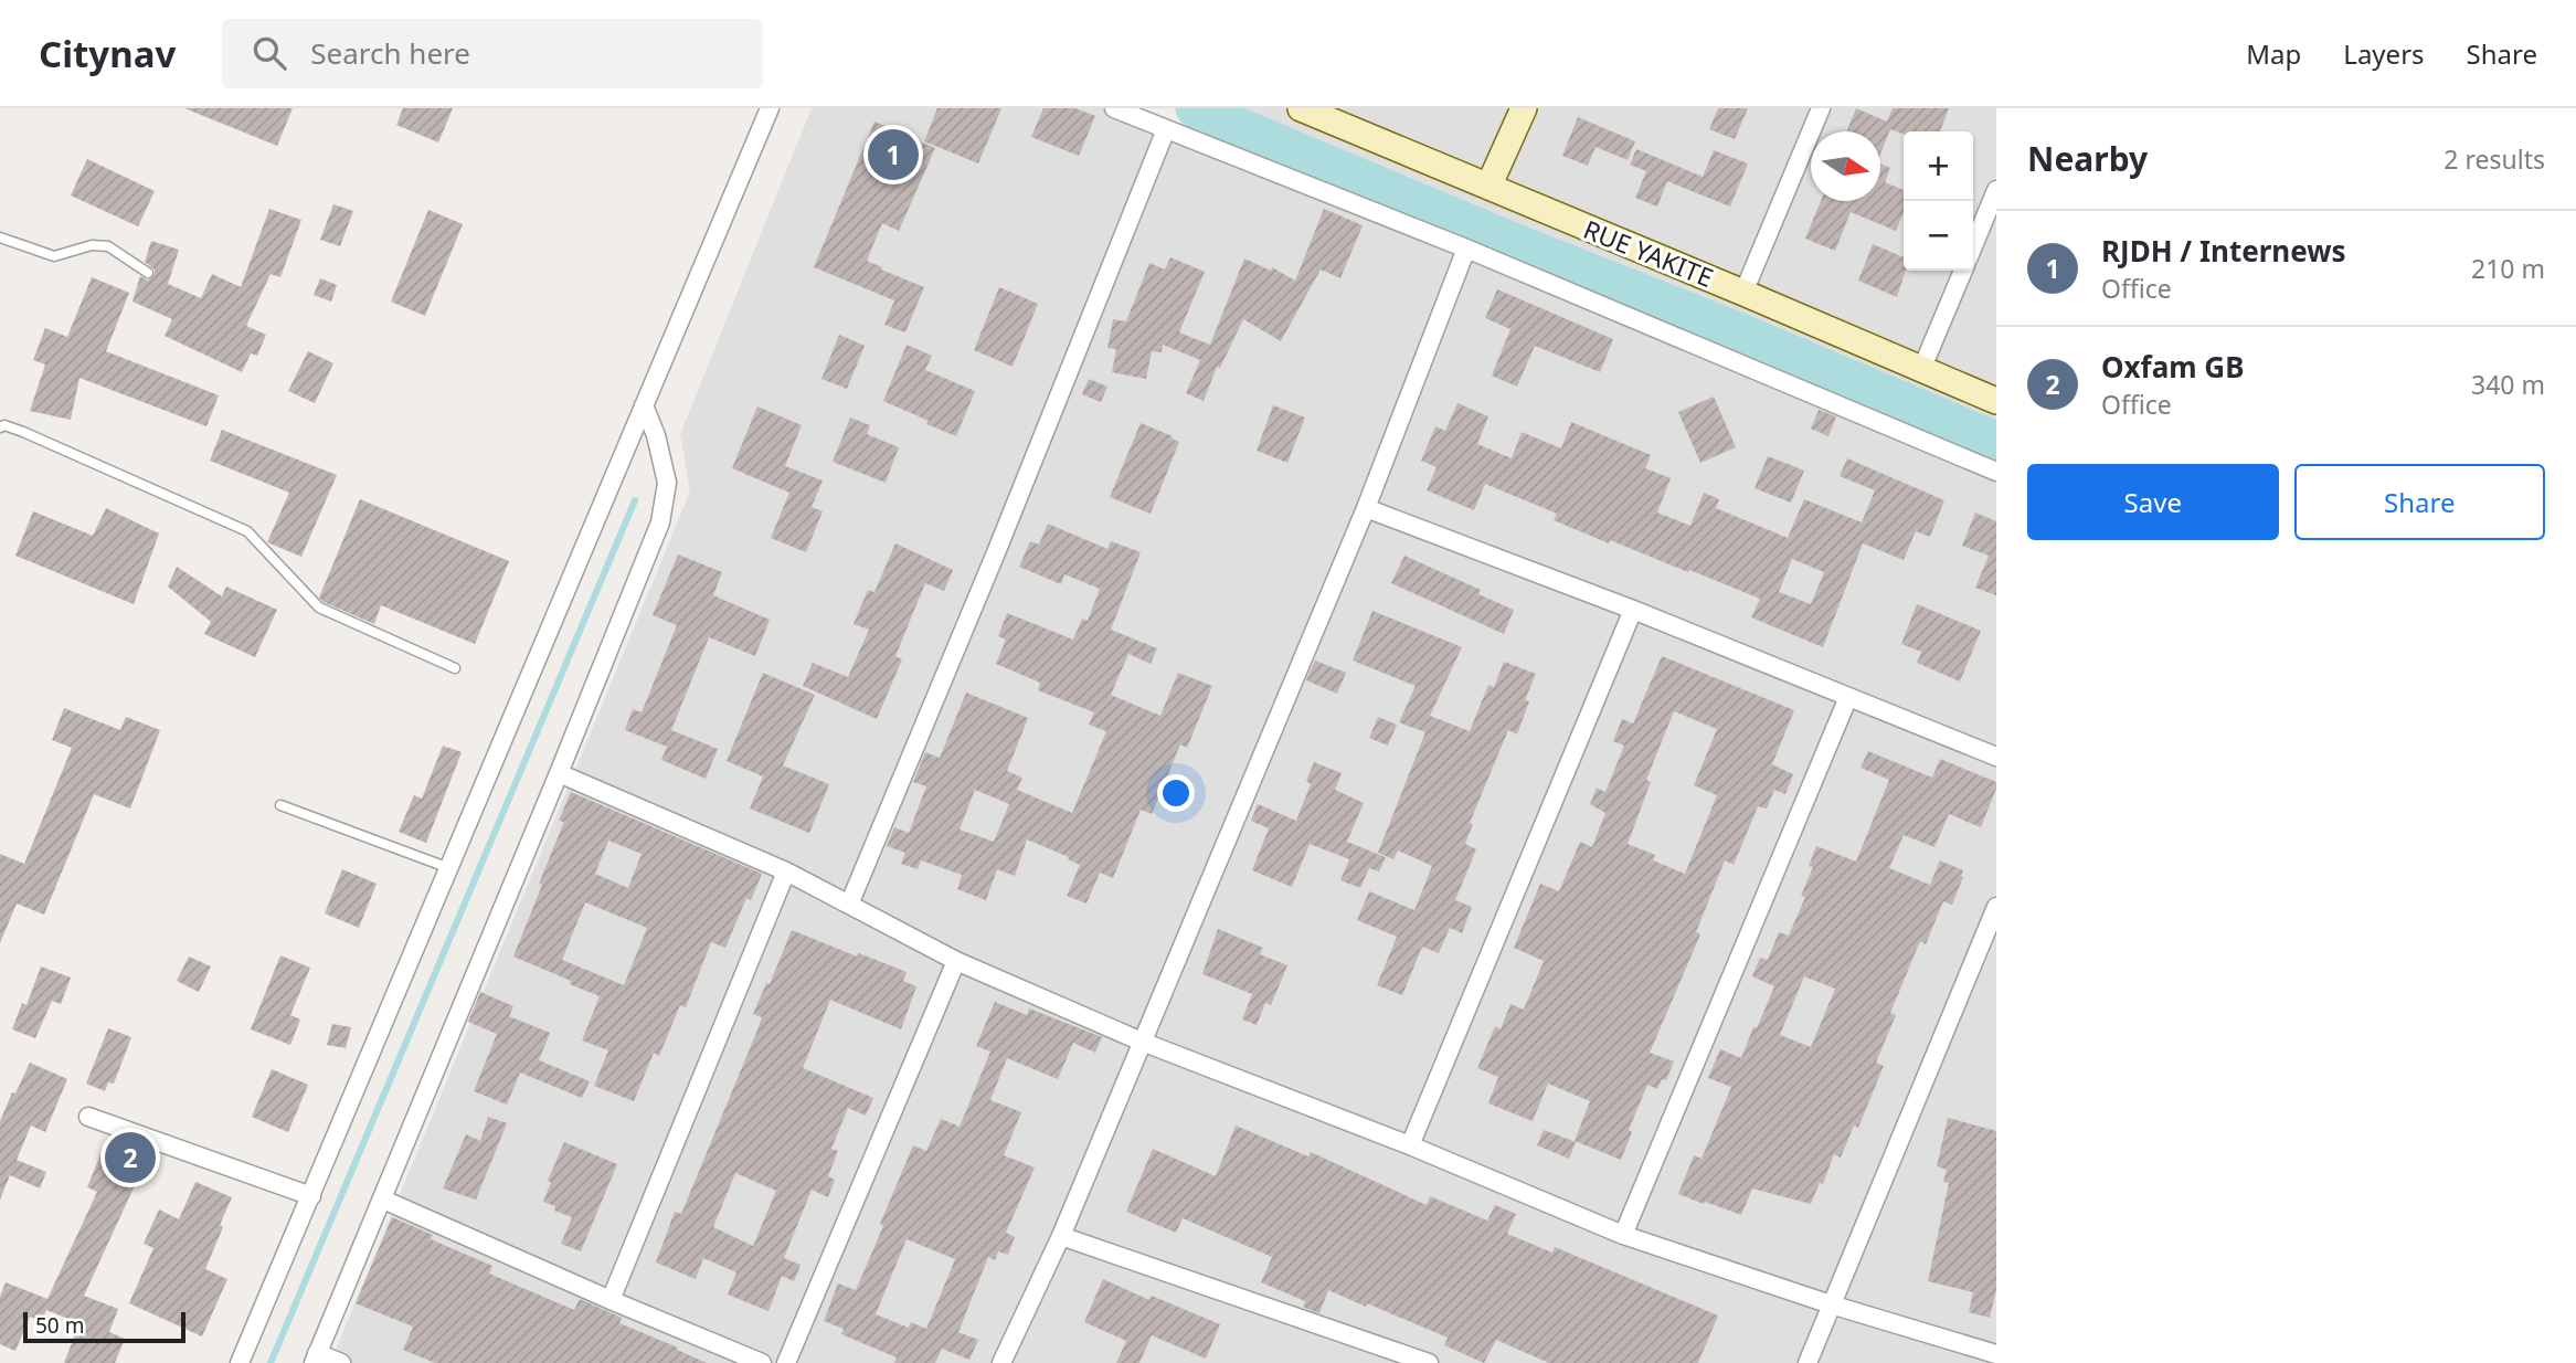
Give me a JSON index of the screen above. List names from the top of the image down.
{
  "streets": {
    "main road": ["RUE YAKITE"]
  },
  "scale_bar": "50 m",
  "north": "right",
  "page": {
    "header": "Citynav",
    "search": "Search here",
    "nav": ["Map", "Layers", "Share"],
    "heading": ["Nearby", "2 results"],
    "pins": ["1", "2"],
    "map_buttons": ["+", "−"],
    "list": [
      {
        "mark": "1",
        "name": "RJDH / Internews",
        "note": "Office",
        "value": "210 m"
      },
      {
        "mark": "2",
        "name": "Oxfam GB",
        "note": "Office",
        "value": "340 m"
      }
    ],
    "buttons": ["Save", "Share"],
    "scale": "50 m"
  }
}
